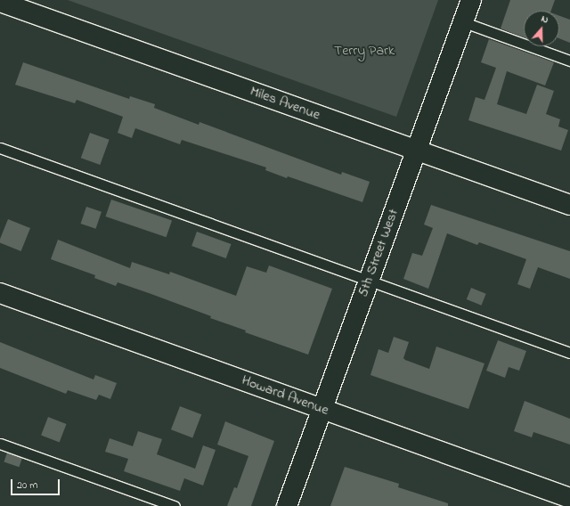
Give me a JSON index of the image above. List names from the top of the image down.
{
  "streets": {
    "street": ["Miles Avenue", "5th Street West", "Howard Avenue"]
  },
  "crossings": [
    ["Miles Avenue", "5th Street West"],
    ["5th Street West", "Howard Avenue"]
  ],
  "parks": ["Terry Park"],
  "scale_bar": "20 m",
  "north": "top"
}
